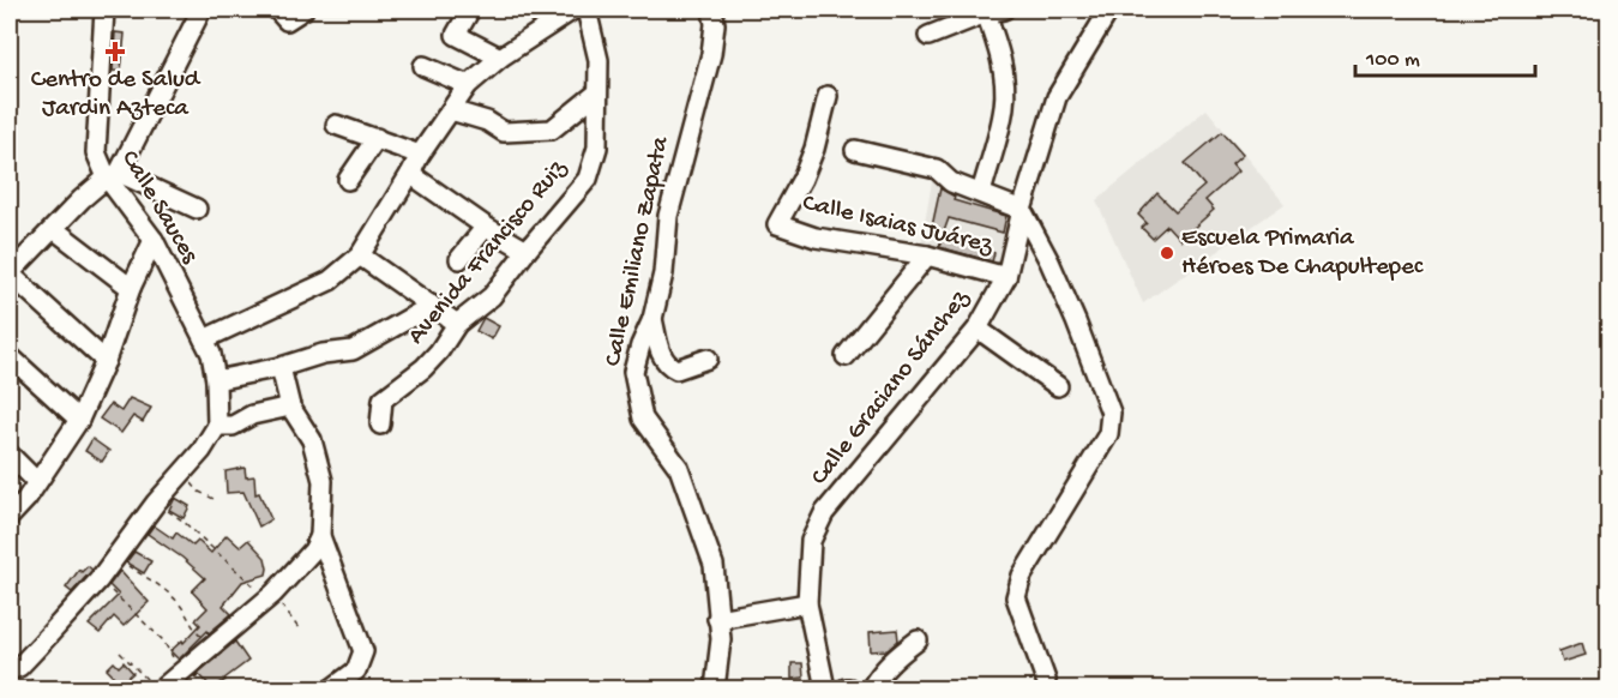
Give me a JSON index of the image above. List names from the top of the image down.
{
  "streets": {
    "street": [
      "Calle Sauces",
      "Calle Isaias Juárez",
      "Calle Emiliano Zapata",
      "Avenida Francisco Ruiz",
      "Calle Graciano Sánchez"
    ]
  },
  "crossings": [
    ["Calle Isaias Juárez", "Calle Graciano Sánchez"]
  ],
  "places": {
    "health": ["Centro de Salud Jardin Azteca"],
    "other": ["Escuela Primaria Héroes De Chapultepec"]
  },
  "scale_bar": "100 m"
}
